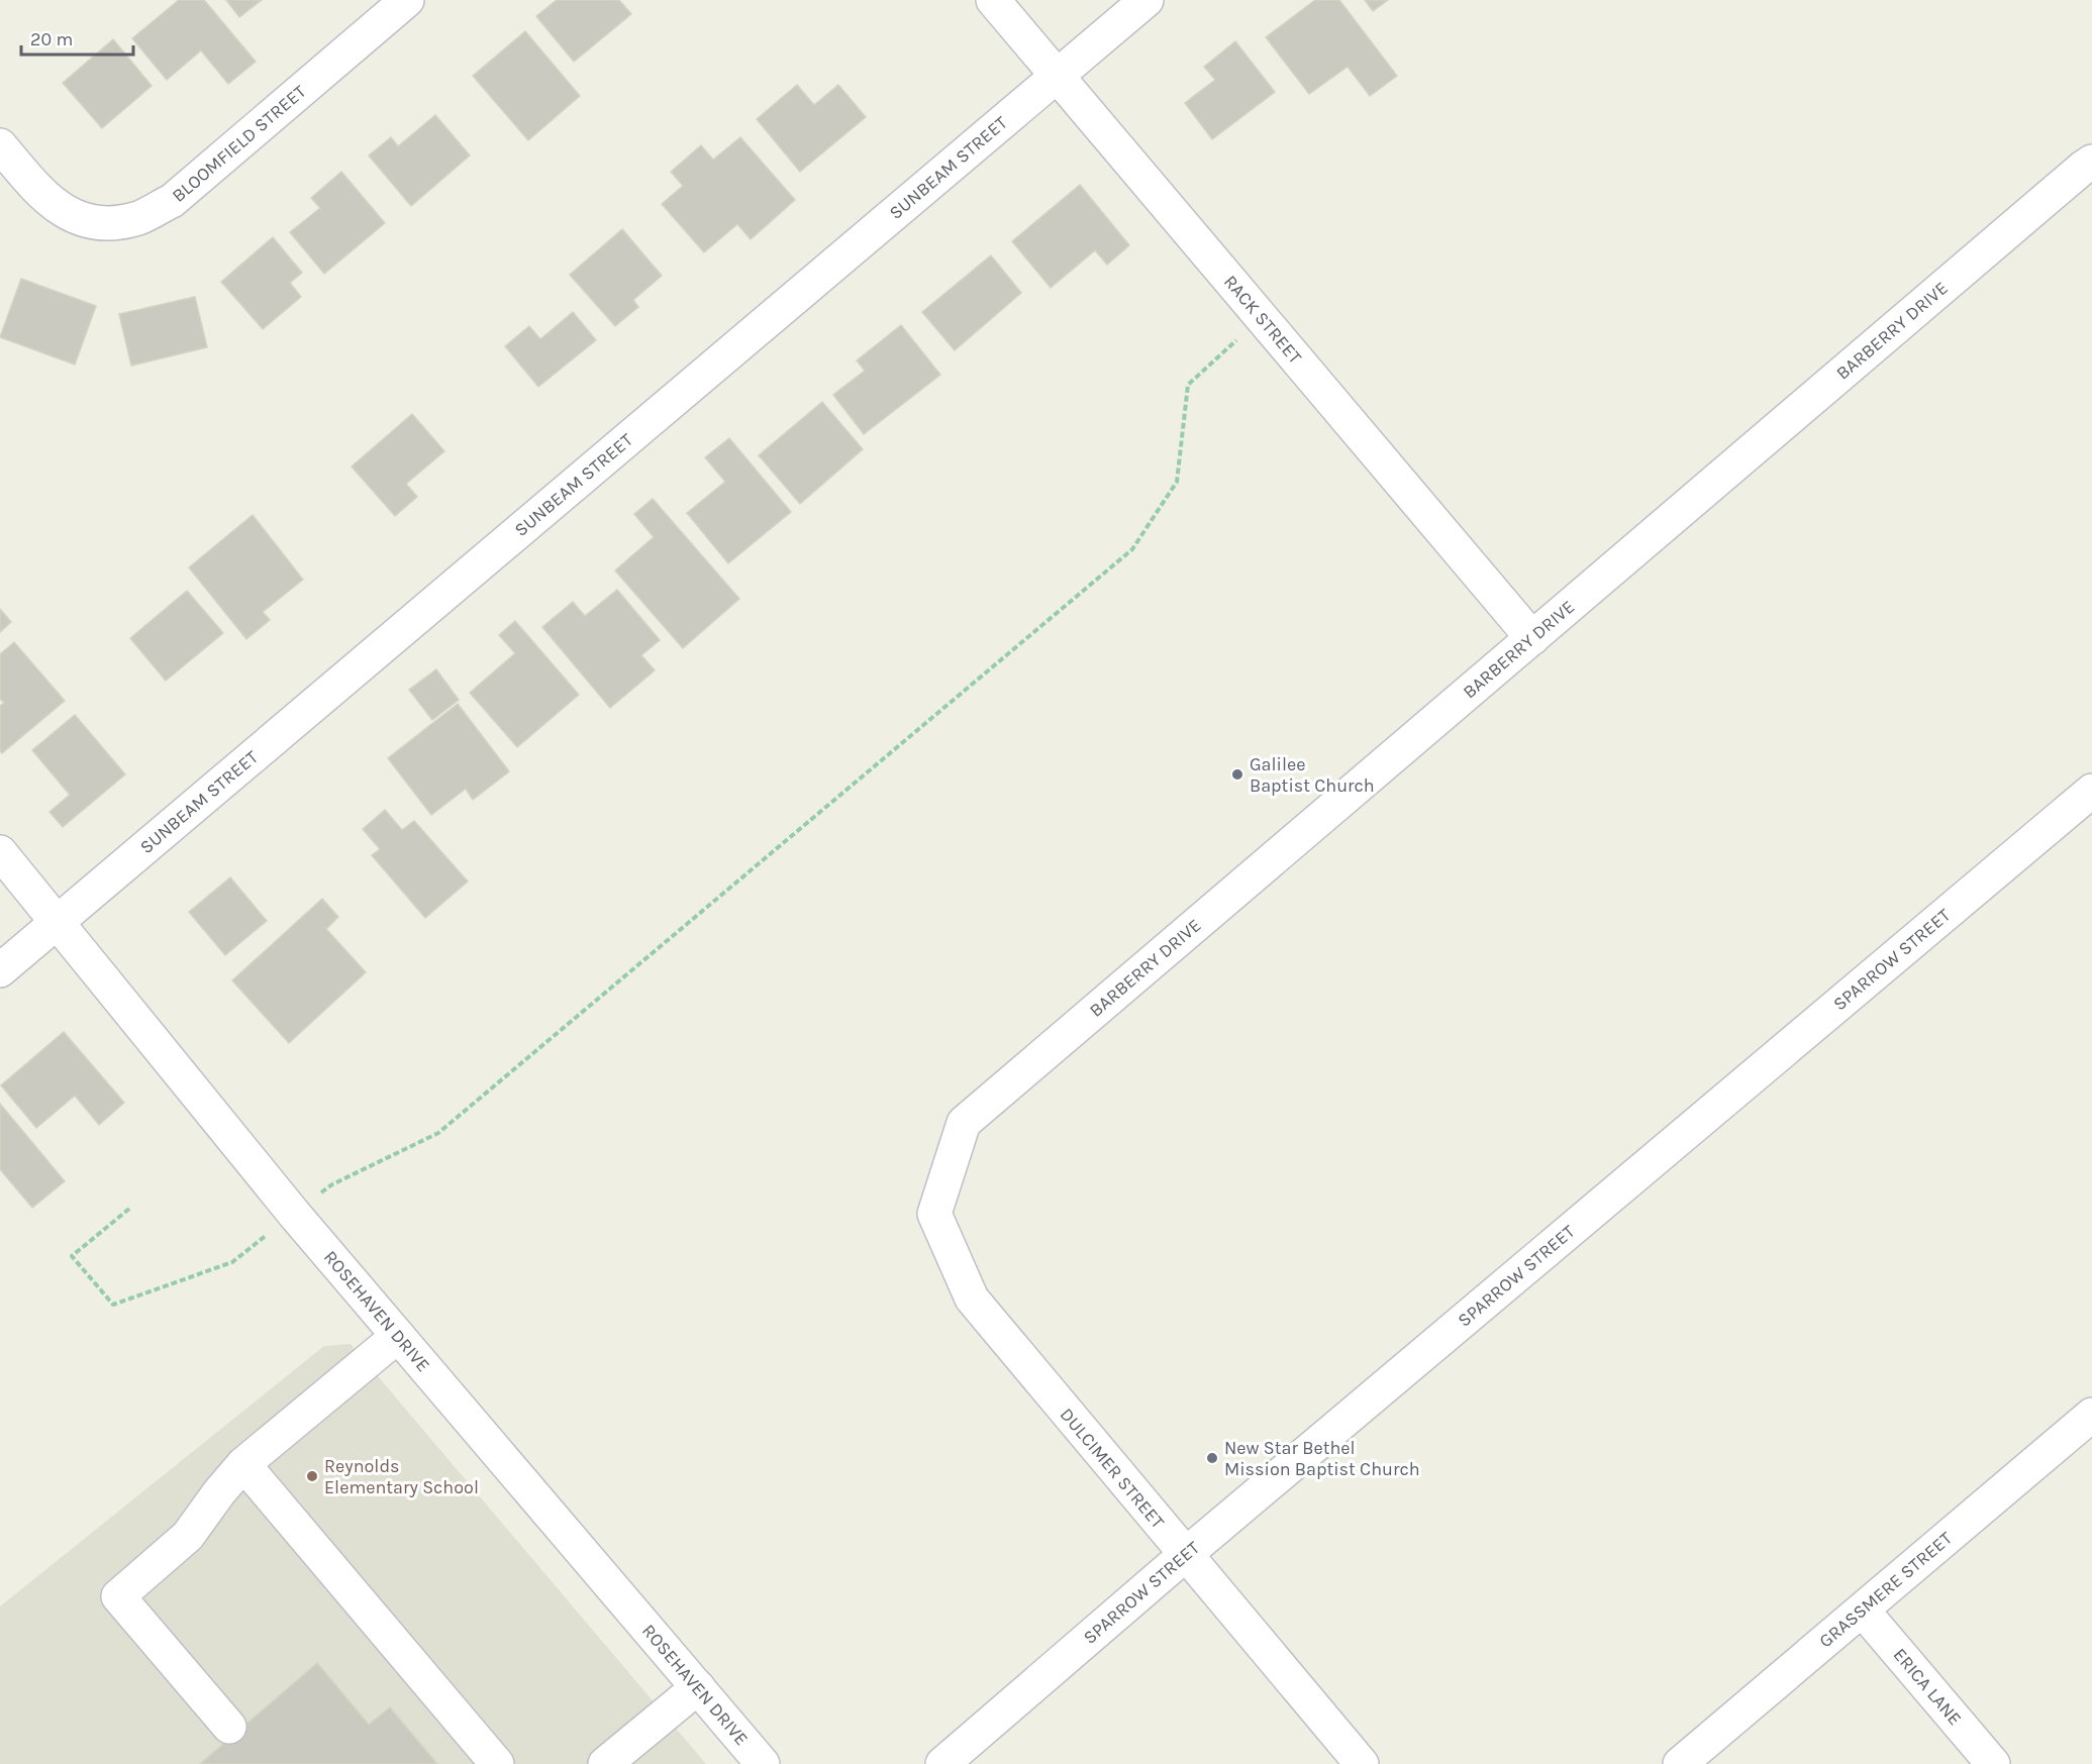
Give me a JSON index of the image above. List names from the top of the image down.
{
  "streets": {
    "street": [
      "BLOOMFIELD STREET",
      "SUNBEAM STREET",
      "RACK STREET",
      "BARBERRY DRIVE",
      "SPARROW STREET",
      "ROSEHAVEN DRIVE",
      "DULCIMER STREET",
      "GRASSMERE STREET",
      "ERICA LANE"
    ]
  },
  "crossings": [
    ["SUNBEAM STREET", "RACK STREET"],
    ["SUNBEAM STREET", "ROSEHAVEN DRIVE"],
    ["RACK STREET", "BARBERRY DRIVE"],
    ["BARBERRY DRIVE", "DULCIMER STREET"],
    ["SPARROW STREET", "DULCIMER STREET"],
    ["GRASSMERE STREET", "ERICA LANE"]
  ],
  "places": ["Galilee Baptist Church", "New Star Bethel Mission Baptist Church", "Reynolds Elementary School"],
  "scale_bar": "20 m"
}
